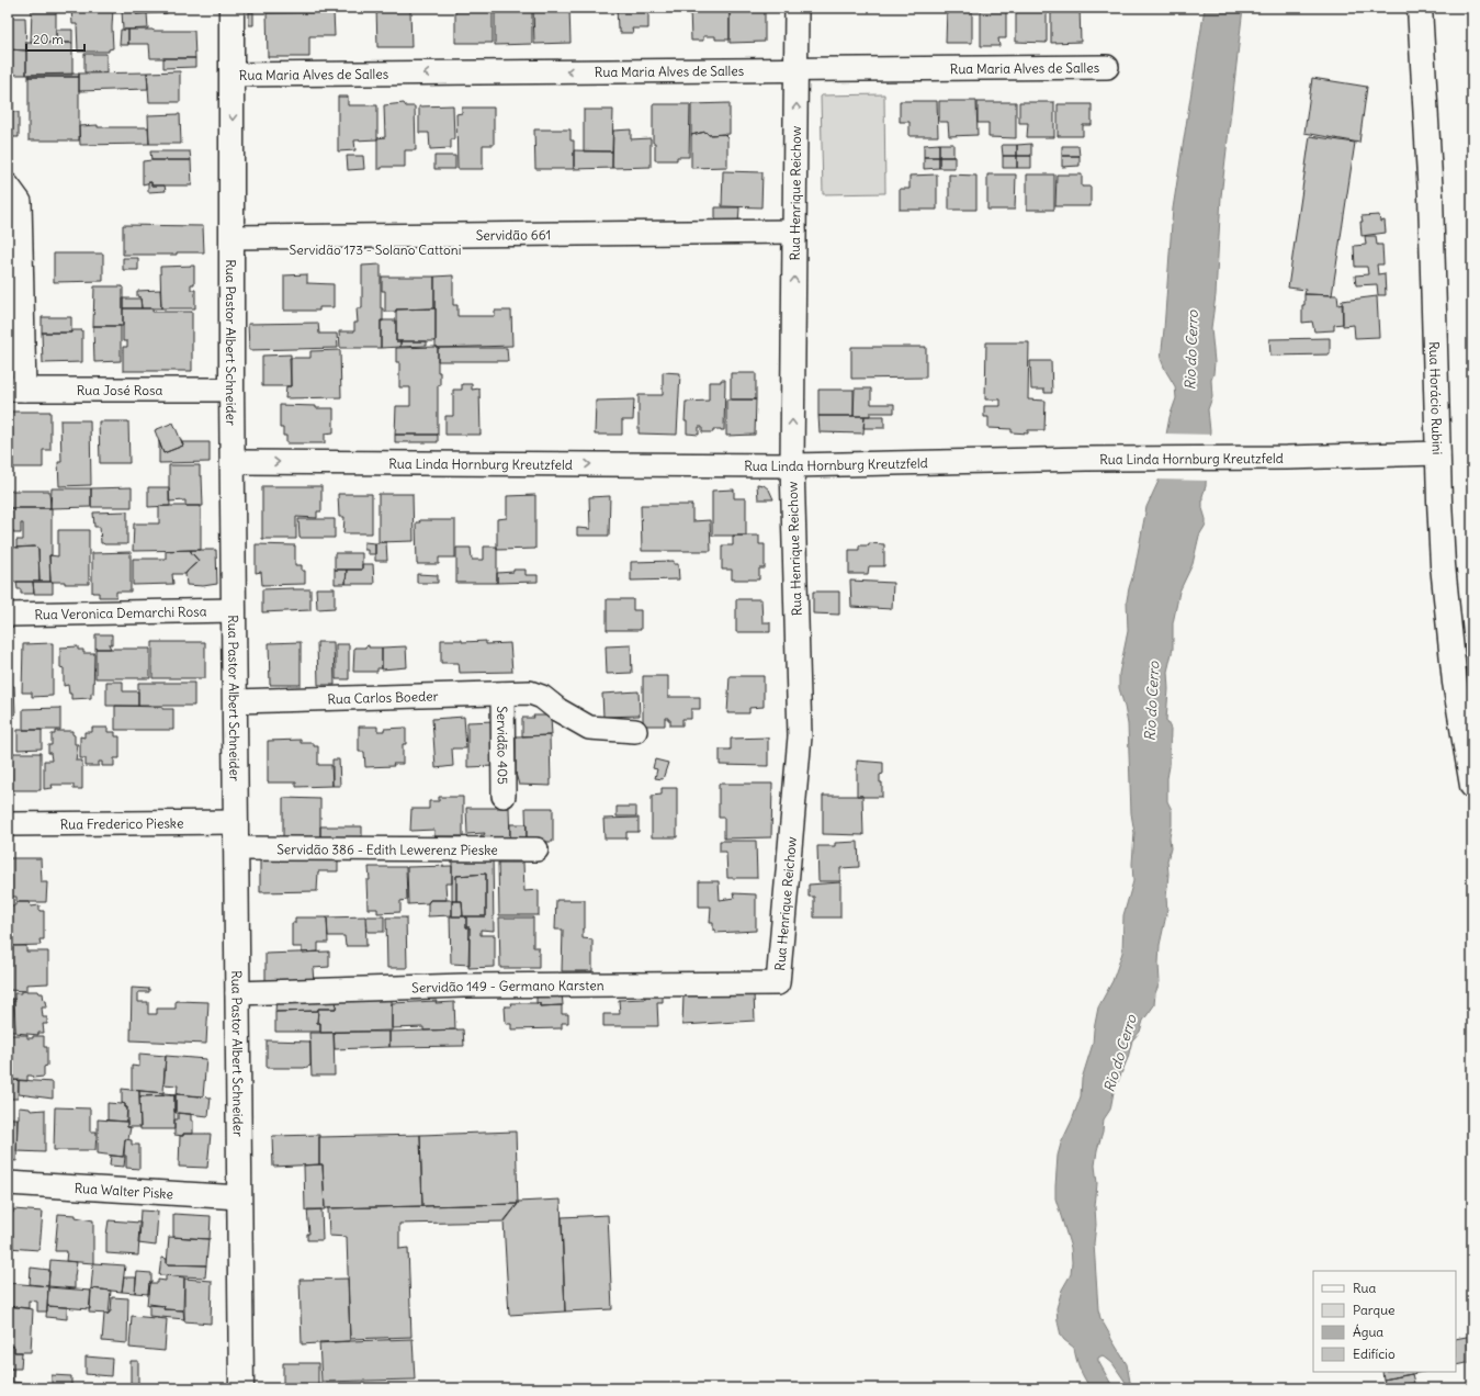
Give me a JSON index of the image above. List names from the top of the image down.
{
  "streets": {
    "main road": ["Rua Pastor Albert Schneider", "Rua Horácio Rubini"],
    "street": [
      "Rua Maria Alves de Salles",
      "Rua Henrique Reichow",
      "Servidão 661",
      "Servidão 173 - Solano Cattoni",
      "Rua José Rosa",
      "Rua Linda Hornburg Kreutzfeld",
      "Rua Veronica Demarchi Rosa",
      "Rua Carlos Boeder",
      "Servidão 405",
      "Rua Frederico Pieske",
      "Servidão 386 - Edith Lewerenz Pieske",
      "Servidão 149 - Germano Karsten",
      "Rua Walter Piske"
    ]
  },
  "crossings": [
    ["Rua Maria Alves de Salles", "Rua Henrique Reichow"],
    ["Rua Maria Alves de Salles", "Rua Pastor Albert Schneider"],
    ["Rua Henrique Reichow", "Servidão 661"],
    ["Rua Henrique Reichow", "Rua Linda Hornburg Kreutzfeld"],
    ["Rua Henrique Reichow", "Servidão 149 - Germano Karsten"],
    ["Servidão 661", "Servidão 173 - Solano Cattoni"],
    ["Servidão 661", "Rua Pastor Albert Schneider"],
    ["Servidão 173 - Solano Cattoni", "Rua Pastor Albert Schneider"],
    ["Rua Pastor Albert Schneider", "Rua José Rosa"],
    ["Rua Pastor Albert Schneider", "Rua Linda Hornburg Kreutzfeld"],
    ["Rua Pastor Albert Schneider", "Rua Veronica Demarchi Rosa"],
    ["Rua Pastor Albert Schneider", "Rua Carlos Boeder"],
    ["Rua Pastor Albert Schneider", "Rua Frederico Pieske"],
    ["Rua Pastor Albert Schneider", "Servidão 386 - Edith Lewerenz Pieske"],
    ["Rua Pastor Albert Schneider", "Servidão 149 - Germano Karsten"],
    ["Rua Pastor Albert Schneider", "Rua Walter Piske"],
    ["Rua Horácio Rubini", "Rua Linda Hornburg Kreutzfeld"],
    ["Rua Carlos Boeder", "Servidão 405"]
  ],
  "one_way": ["Rua Maria Alves de Salles", "Rua Henrique Reichow", "Rua Linda Hornburg Kreutzfeld"],
  "water": ["Rio do Cerro"],
  "legend": [
    "Rua",
    "Parque",
    "Água",
    "Edifício"
  ],
  "scale_bar": "20 m"
}
